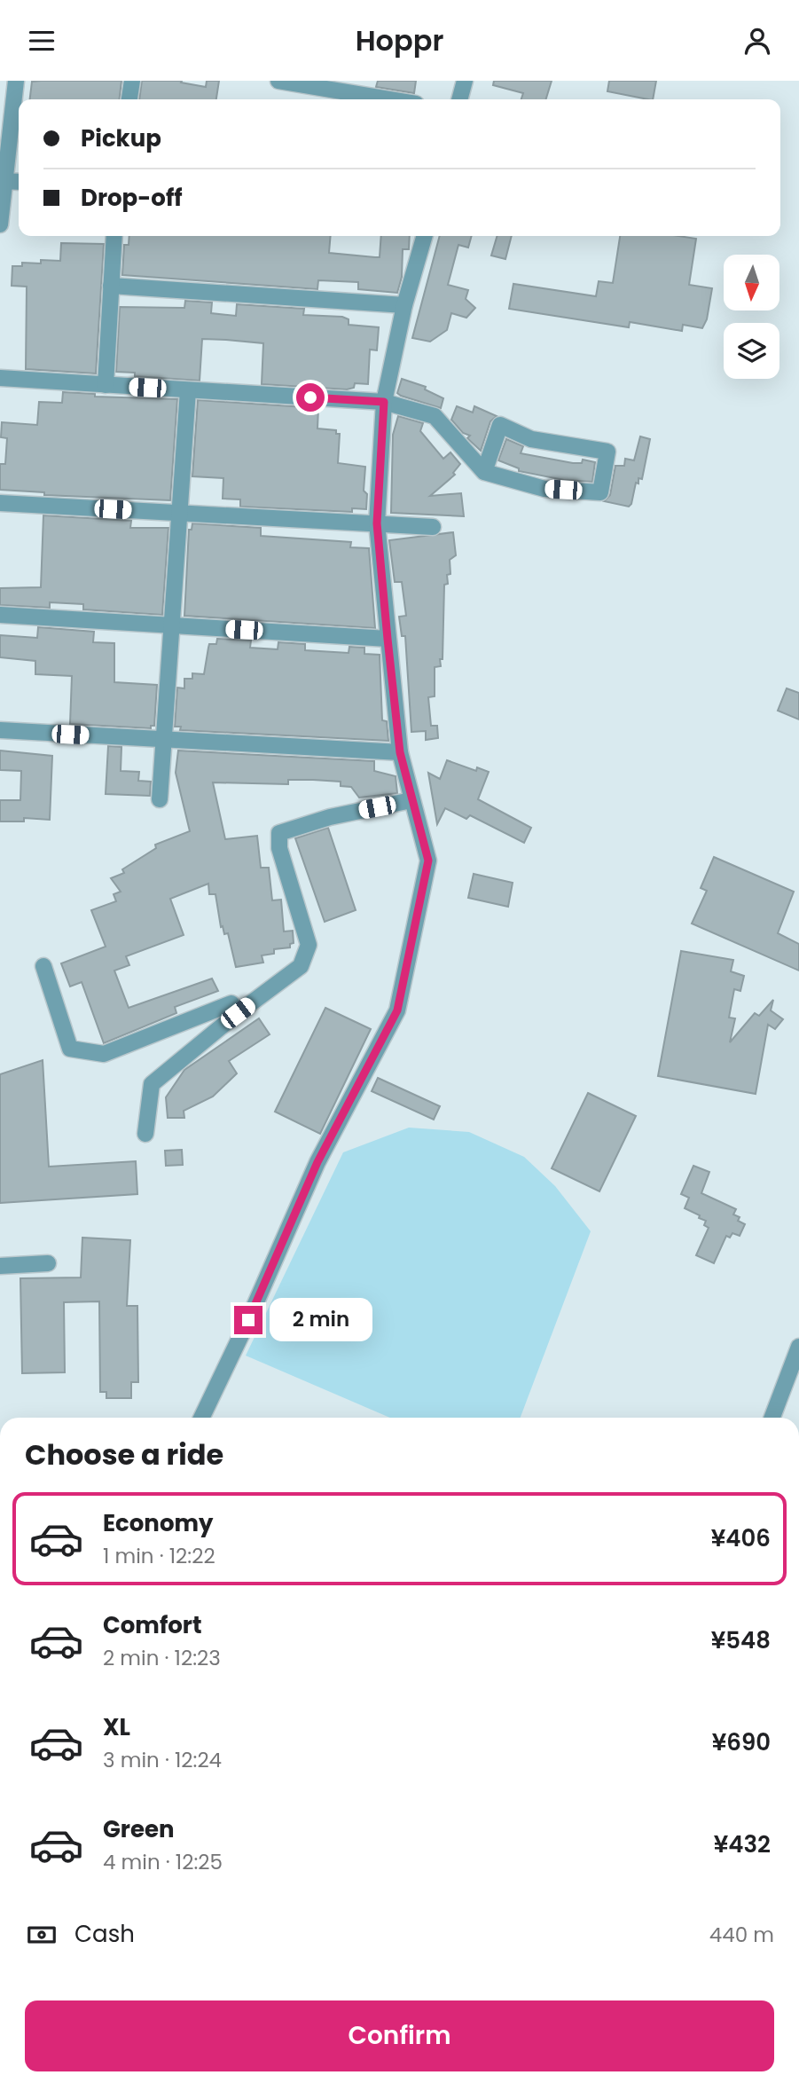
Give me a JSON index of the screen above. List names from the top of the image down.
{
  "north": "bottom",
  "page": {
    "header": "Hoppr",
    "banner": ["Pickup", "Drop-off"],
    "bubble": "2 min",
    "heading": "Choose a ride",
    "list": [
      {
        "name": "Economy",
        "note": "1 min · 12:22",
        "value": "¥406"
      },
      {
        "name": "Comfort",
        "note": "2 min · 12:23",
        "value": "¥548"
      },
      {
        "name": "XL",
        "note": "3 min · 12:24",
        "value": "¥690"
      },
      {
        "name": "Green",
        "note": "4 min · 12:25",
        "value": "¥432"
      }
    ],
    "pay": ["Cash", "440 m"],
    "buttons": "Confirm"
  }
}
